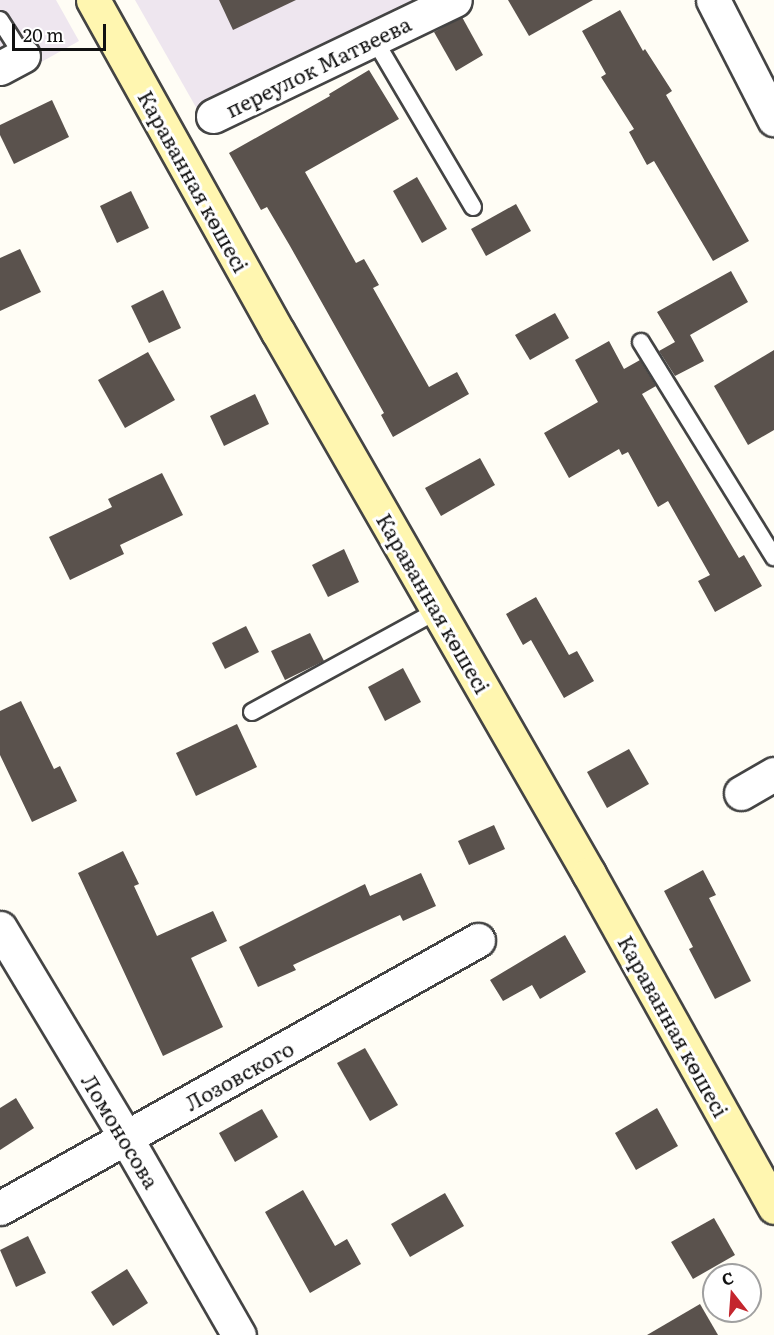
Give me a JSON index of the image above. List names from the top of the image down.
{
  "streets": {
    "main road": ["Караванная көшесі"],
    "street": ["переулок Матвеева", "Лозовского", "Ломоносова"]
  },
  "crossings": [
    ["Лозовского", "Ломоносова"]
  ],
  "scale_bar": "20 m",
  "north": "top"
}
